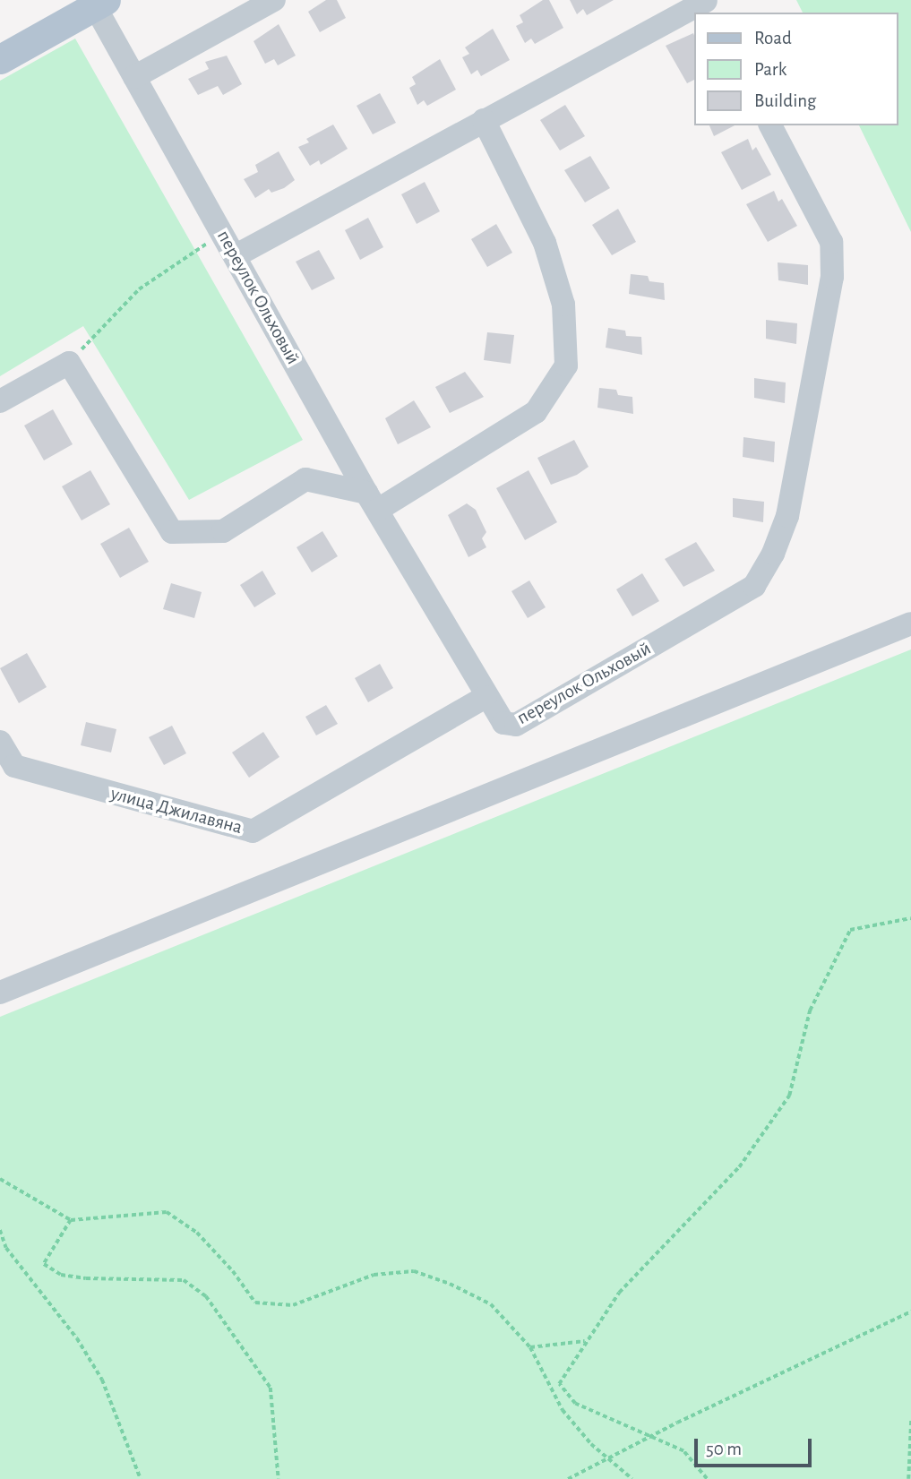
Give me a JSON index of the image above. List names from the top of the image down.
{
  "streets": {
    "street": ["переулок Ольховый", "улица Джилавяна"]
  },
  "crossings": [
    ["переулок Ольховый", "улица Джилавяна"]
  ],
  "legend": ["Road", "Park", "Building"],
  "scale_bar": "50 m"
}
